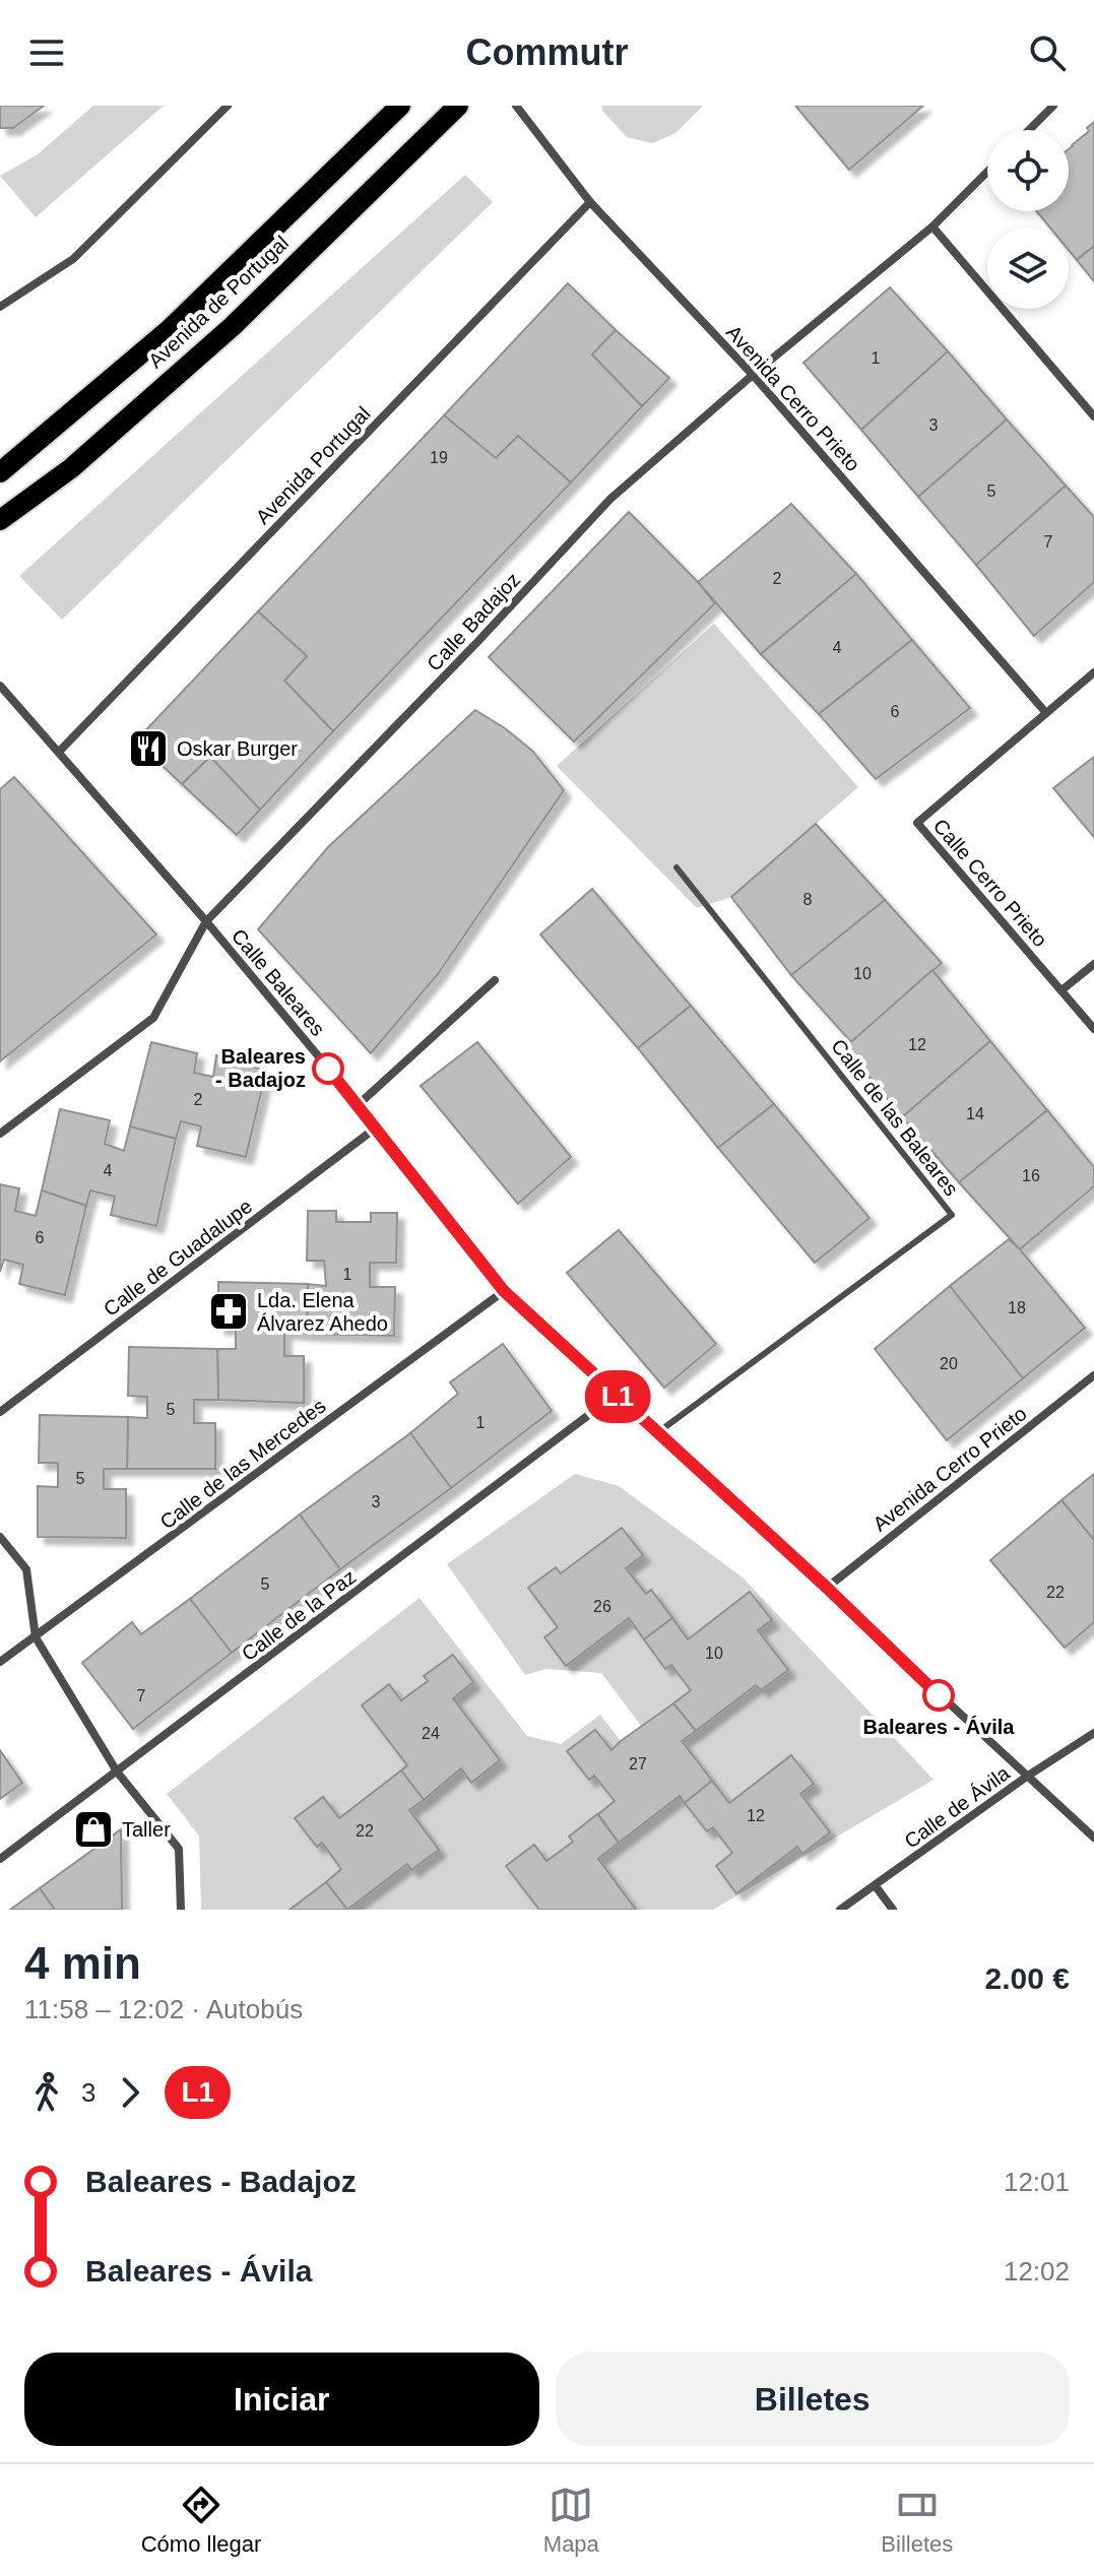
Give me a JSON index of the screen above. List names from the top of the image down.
{
  "streets": {
    "main road": ["Avenida de Portugal"],
    "street": [
      "Avenida Cerro Prieto",
      "Avenida Portugal",
      "Calle Badajoz",
      "Calle Cerro Prieto",
      "Calle Baleares",
      "Calle de Guadalupe",
      "Calle de las Mercedes",
      "Calle de la Paz",
      "Calle de Ávila"
    ],
    "lane": ["Calle de las Baleares"]
  },
  "crossings": [
    ["Avenida Cerro Prieto", "Avenida Portugal"],
    ["Avenida Cerro Prieto", "Calle Badajoz"],
    ["Avenida Cerro Prieto", "Calle Cerro Prieto"],
    ["Avenida Cerro Prieto", "Calle Baleares"],
    ["Avenida Portugal", "Calle Baleares"],
    ["Calle Badajoz", "Calle Baleares"],
    ["Calle Baleares", "Calle de las Baleares"],
    ["Calle Baleares", "Calle de Guadalupe"],
    ["Calle Baleares", "Calle de las Mercedes"],
    ["Calle Baleares", "Calle de la Paz"],
    ["Calle Baleares", "Calle de Ávila"]
  ],
  "places": {
    "restaurant": ["Oskar Burger"],
    "other": ["Baleares - Badajoz", "Baleares - Ávila"],
    "pharmacy": ["Lda. Elena Álvarez Ahedo"],
    "shop": ["Taller"]
  },
  "lines": ["bus line L1"],
  "house_numbers": [
    "1",
    "3",
    "19",
    "5",
    "7",
    "2",
    "4",
    "6",
    "8",
    "10",
    "12",
    "2",
    "14",
    "4",
    "16",
    "6",
    "1",
    "18",
    "20",
    "5",
    "1",
    "5",
    "3",
    "5",
    "22",
    "26",
    "10",
    "7",
    "24",
    "27",
    "12",
    "22"
  ],
  "page": {
    "header": "Commutr",
    "on_map": "L1",
    "heading": ["4 min", "11:58 – 12:02 · Autobús", "2.00 €"],
    "legs": ["3", "L1"],
    "list": [
      {
        "name": "Baleares - Badajoz",
        "value": "12:01"
      },
      {
        "name": "Baleares - Ávila",
        "value": "12:02"
      }
    ],
    "buttons": ["Iniciar", "Billetes"],
    "tabs": ["Cómo llegar", "Mapa", "Billetes"]
  }
}
